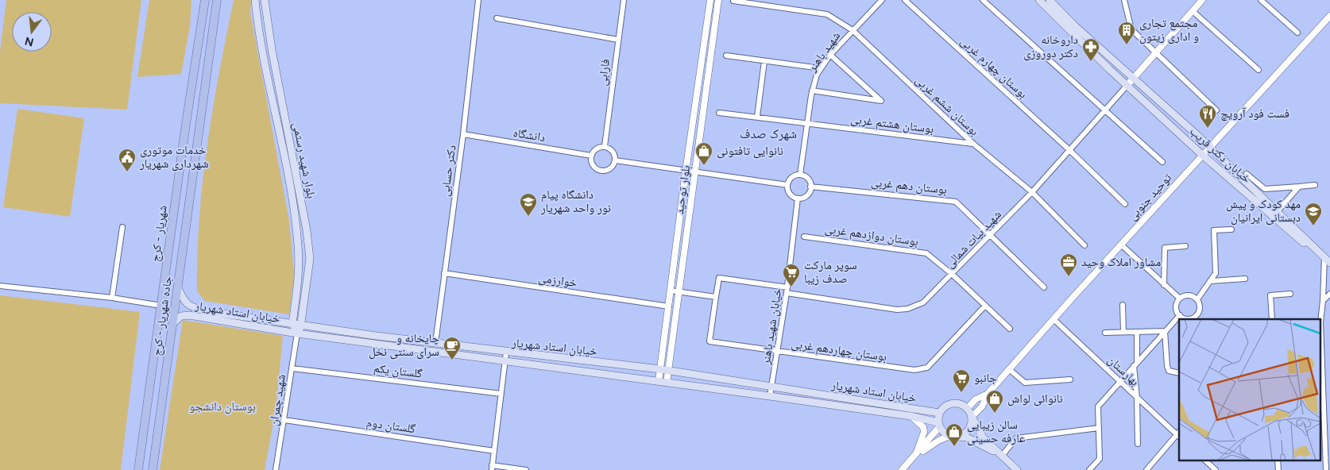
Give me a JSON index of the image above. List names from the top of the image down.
{
  "streets": {
    "main road": [
      "خیابان دکتر قریب",
      "بلوار شهید رستمی",
      "شهریار - کرج",
      "خیابان استاد شهریار",
      "جاده شهریار - کرج"
    ],
    "street": [
      "شهید باهنر",
      "بوستان چهارم غربی",
      "فارابی",
      "بوستان ششم غربی",
      "بوستان هشتم غربی",
      "دانشگاه",
      "دکتر حسابی",
      "بوستان دهم غربی",
      "بلوار توحید",
      "توحید جنوبی",
      "بوستان دوازدهم غربی",
      "شهید بیات شمالی",
      "خوارزمی",
      "خیابان شهید باهنر",
      "بوستان چهاردهم غربی",
      "گلستان یکم",
      "بهارستان",
      "شهید چمران",
      "گلستان دوم"
    ]
  },
  "crossings": [
    ["شهید باهنر", "بوستان ششم غربی"],
    ["شهید باهنر", "بوستان هشتم غربی"],
    ["شهید باهنر", "بوستان دهم غربی"],
    ["شهید باهنر", "خیابان شهید باهنر"],
    ["بوستان چهارم غربی", "شهید بیات شمالی"],
    ["فارابی", "دانشگاه"],
    ["بوستان ششم غربی", "بوستان هشتم غربی"],
    ["بوستان ششم غربی", "شهید بیات شمالی"],
    ["دانشگاه", "دکتر حسابی"],
    ["خیابان دکتر قریب", "توحید جنوبی"],
    ["خیابان دکتر قریب", "شهید بیات شمالی"],
    ["بلوار شهید رستمی", "خیابان استاد شهریار"],
    ["بلوار شهید رستمی", "شهید چمران"],
    ["دکتر حسابی", "خوارزمی"],
    ["دکتر حسابی", "خیابان استاد شهریار"],
    ["بوستان دهم غربی", "شهید بیات شمالی"],
    ["بوستان دهم غربی", "خیابان شهید باهنر"],
    ["بلوار توحید", "خوارزمی"],
    ["بلوار توحید", "خیابان استاد شهریار"],
    ["توحید جنوبی", "خیابان استاد شهریار"],
    ["توحید جنوبی", "بهارستان"],
    ["بوستان دوازدهم غربی", "شهید بیات شمالی"],
    ["بوستان دوازدهم غربی", "بوستان چهاردهم غربی"],
    ["شهید بیات شمالی", "خیابان شهید باهنر"],
    ["شهید بیات شمالی", "بوستان چهاردهم غربی"],
    ["خیابان استاد شهریار", "جاده شهریار - کرج"],
    ["خیابان استاد شهریار", "خیابان شهید باهنر"],
    ["خیابان استاد شهریار", "شهید چمران"],
    ["خیابان شهید باهنر", "بوستان چهاردهم غربی"],
    ["گلستان یکم", "شهید چمران"],
    ["شهید چمران", "گلستان دوم"]
  ],
  "districts": ["شهرک صدف"],
  "parks": ["بوستان دانشجو"],
  "places": {
    "building": ["مجتمع تجاری و اداری زیتون"],
    "pharmacy": ["داروخانه دکتر دوروزی"],
    "restaurant": ["فست فود آرویچ"],
    "shop": ["نانوایی تافتونی", "نانوائی لواش", "سالن زیبایی عارفه حسینی"],
    "public building": ["خدمات موتوری شهرداری شهریار"],
    "school or university": ["دانشگاه پیام نور واحد شهریار", "مهد کودک و پیش دبستانی ایرانیان"],
    "office": ["مشاور املاک وحید"],
    "supermarket": ["سوپر مارکت صدف زیبا", "جانبو"],
    "cafe": ["چایخانه و سرای سنتی نخل"]
  },
  "north": "bottom"
}
